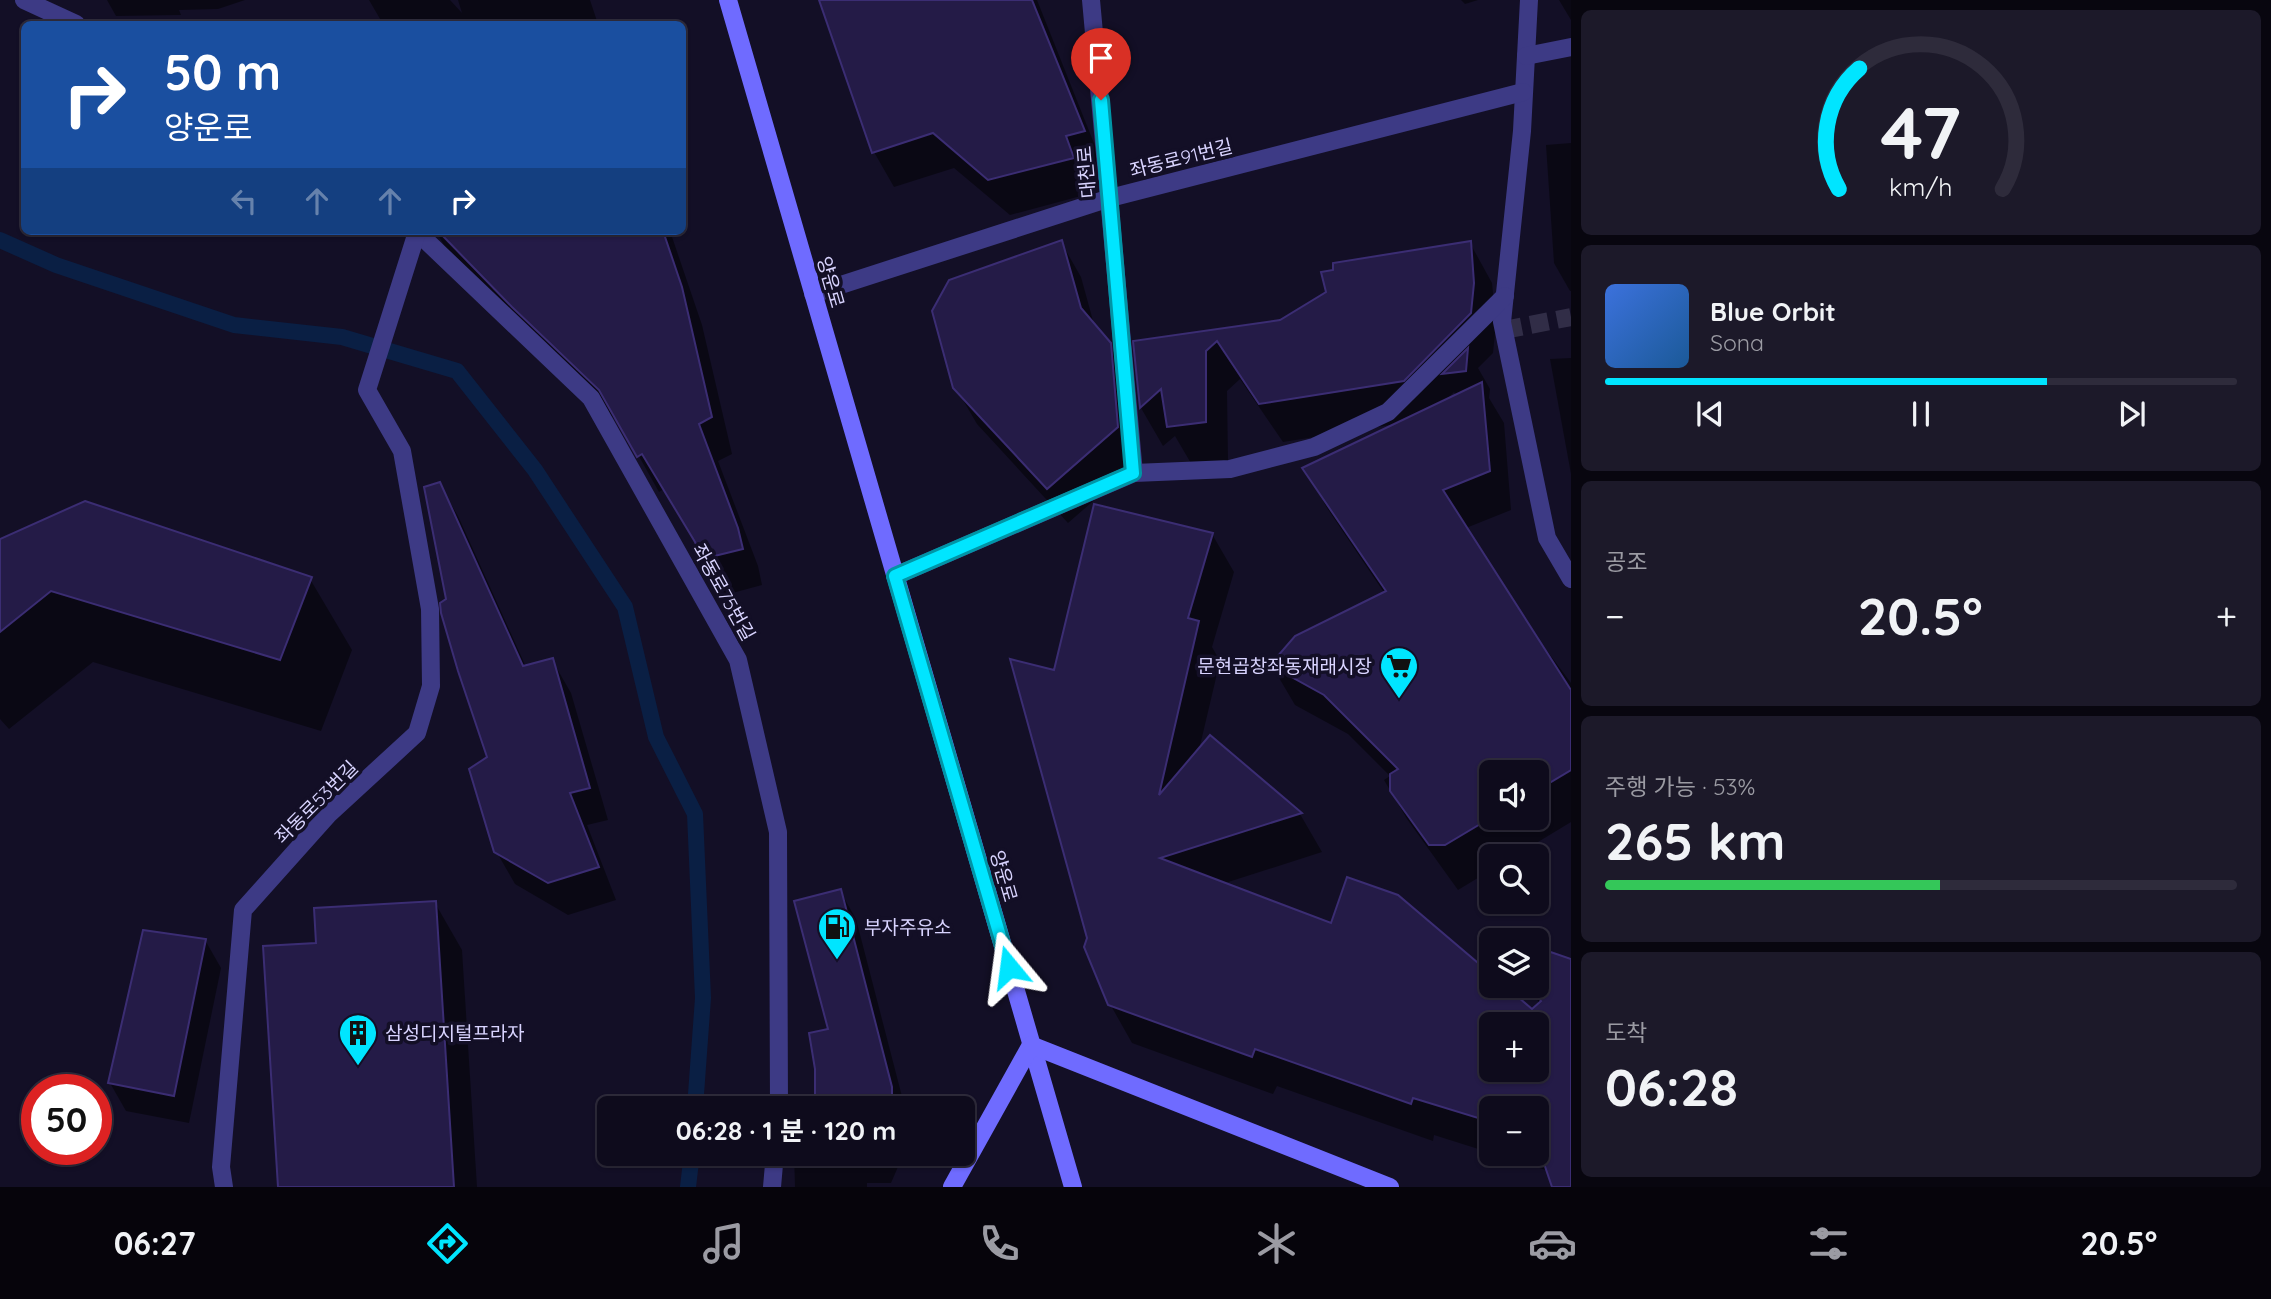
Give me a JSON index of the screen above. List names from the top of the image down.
{
  "streets": {
    "main road": ["양운로"],
    "street": [
      "좌동로91번길",
      "대천로",
      "좌동로75번길",
      "좌동로53번길"
    ]
  },
  "crossings": [
    ["좌동로91번길", "대천로"],
    ["좌동로91번길", "양운로"]
  ],
  "places": {
    "supermarket": ["문현곱창좌동재래시장"],
    "fuel station": ["부자주유소"],
    "building": ["삼성디지털프라자"]
  },
  "page": {
    "turn": ["50 m", "양운로"],
    "song": ["Blue Orbit", "Sona"],
    "tile": [
      "공조",
      ["주행 가능 · 53%", "265 km"],
      ["도착", "06:28"]
    ],
    "heat": ["−", "20.5°", "+"],
    "map_buttons": ["+", "−"],
    "limit": "50",
    "trip": "06:28 · 1 분 · 120 m",
    "tabs": ["06:27", "20.5°"],
    "gauge": ["47", "km/h"]
  }
}
